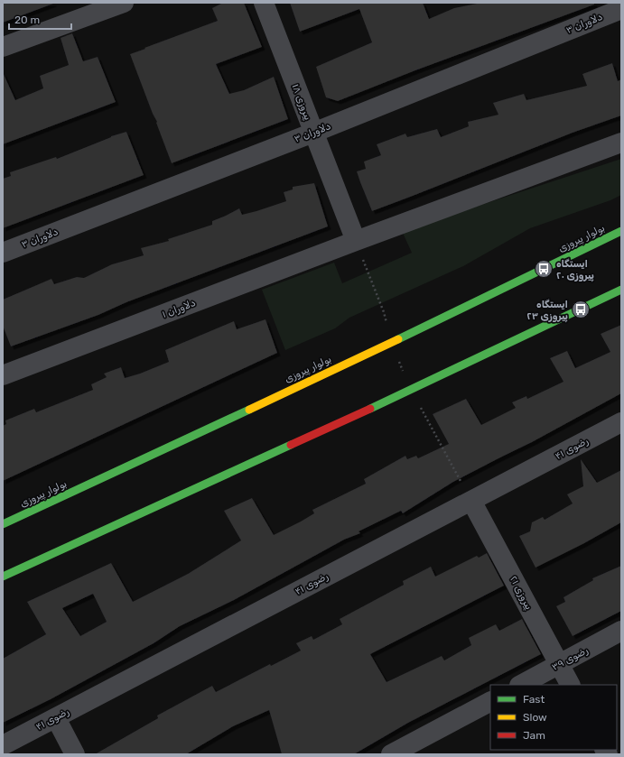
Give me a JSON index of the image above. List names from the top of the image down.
{
  "streets": {
    "main road": ["بولوار پیروزی"],
    "street": [
      "دلاوران ۳",
      "پیروزی ۱۸",
      "دلاوران ۱",
      "رضوی ۴۱",
      "پیروزی ۲۱",
      "رضوی ۳۹"
    ]
  },
  "crossings": [
    ["دلاوران ۳", "پیروزی ۱۸"],
    ["پیروزی ۱۸", "دلاوران ۱"],
    ["رضوی ۴۱", "پیروزی ۲۱"],
    ["پیروزی ۲۱", "رضوی ۳۹"]
  ],
  "places": {
    "bus stop": ["ایستگاه پیروزی ۲۰", "ایستگاه پیروزی ۲۳"]
  },
  "legend": ["Fast", "Slow", "Jam"],
  "scale_bar": "20 m"
}
